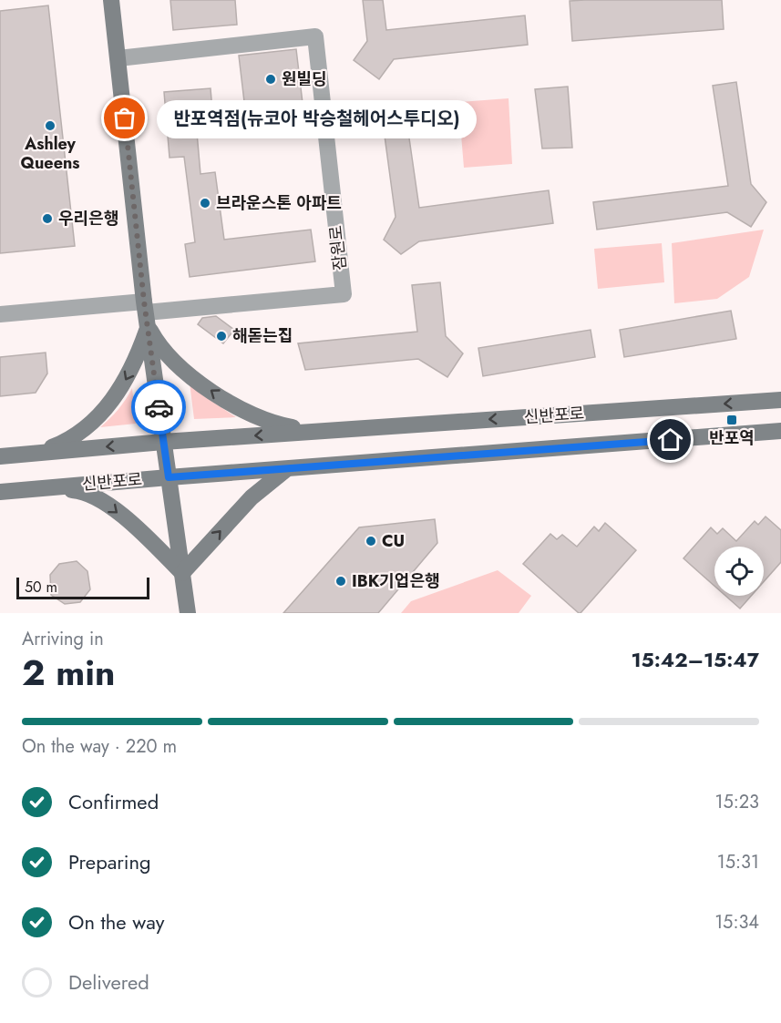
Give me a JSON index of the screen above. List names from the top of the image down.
{
  "streets": {
    "main road": ["신반포로"],
    "street": ["잠원로"]
  },
  "places": {
    "other": [
      "원빌딩",
      "반포역점(뉴코아 박승철헤어스투디오)",
      "Ashley Queens",
      "브라운스톤 아파트",
      "우리은행",
      "해돋는집",
      "CU",
      "IBK기업은행"
    ],
    "transit": ["반포역"]
  },
  "scale_bar": "50 m",
  "page": {
    "bubble": "반포역점(뉴코아 박승철헤어스투디오)",
    "scale": "50 m",
    "heading": ["2 min", "Arriving in", "15:42–15:47"],
    "bar": "On the way · 220 m",
    "list": [
      ["Confirmed", "15:23"],
      ["Preparing", "15:31"],
      ["On the way", "15:34"],
      "Delivered"
    ]
  }
}
